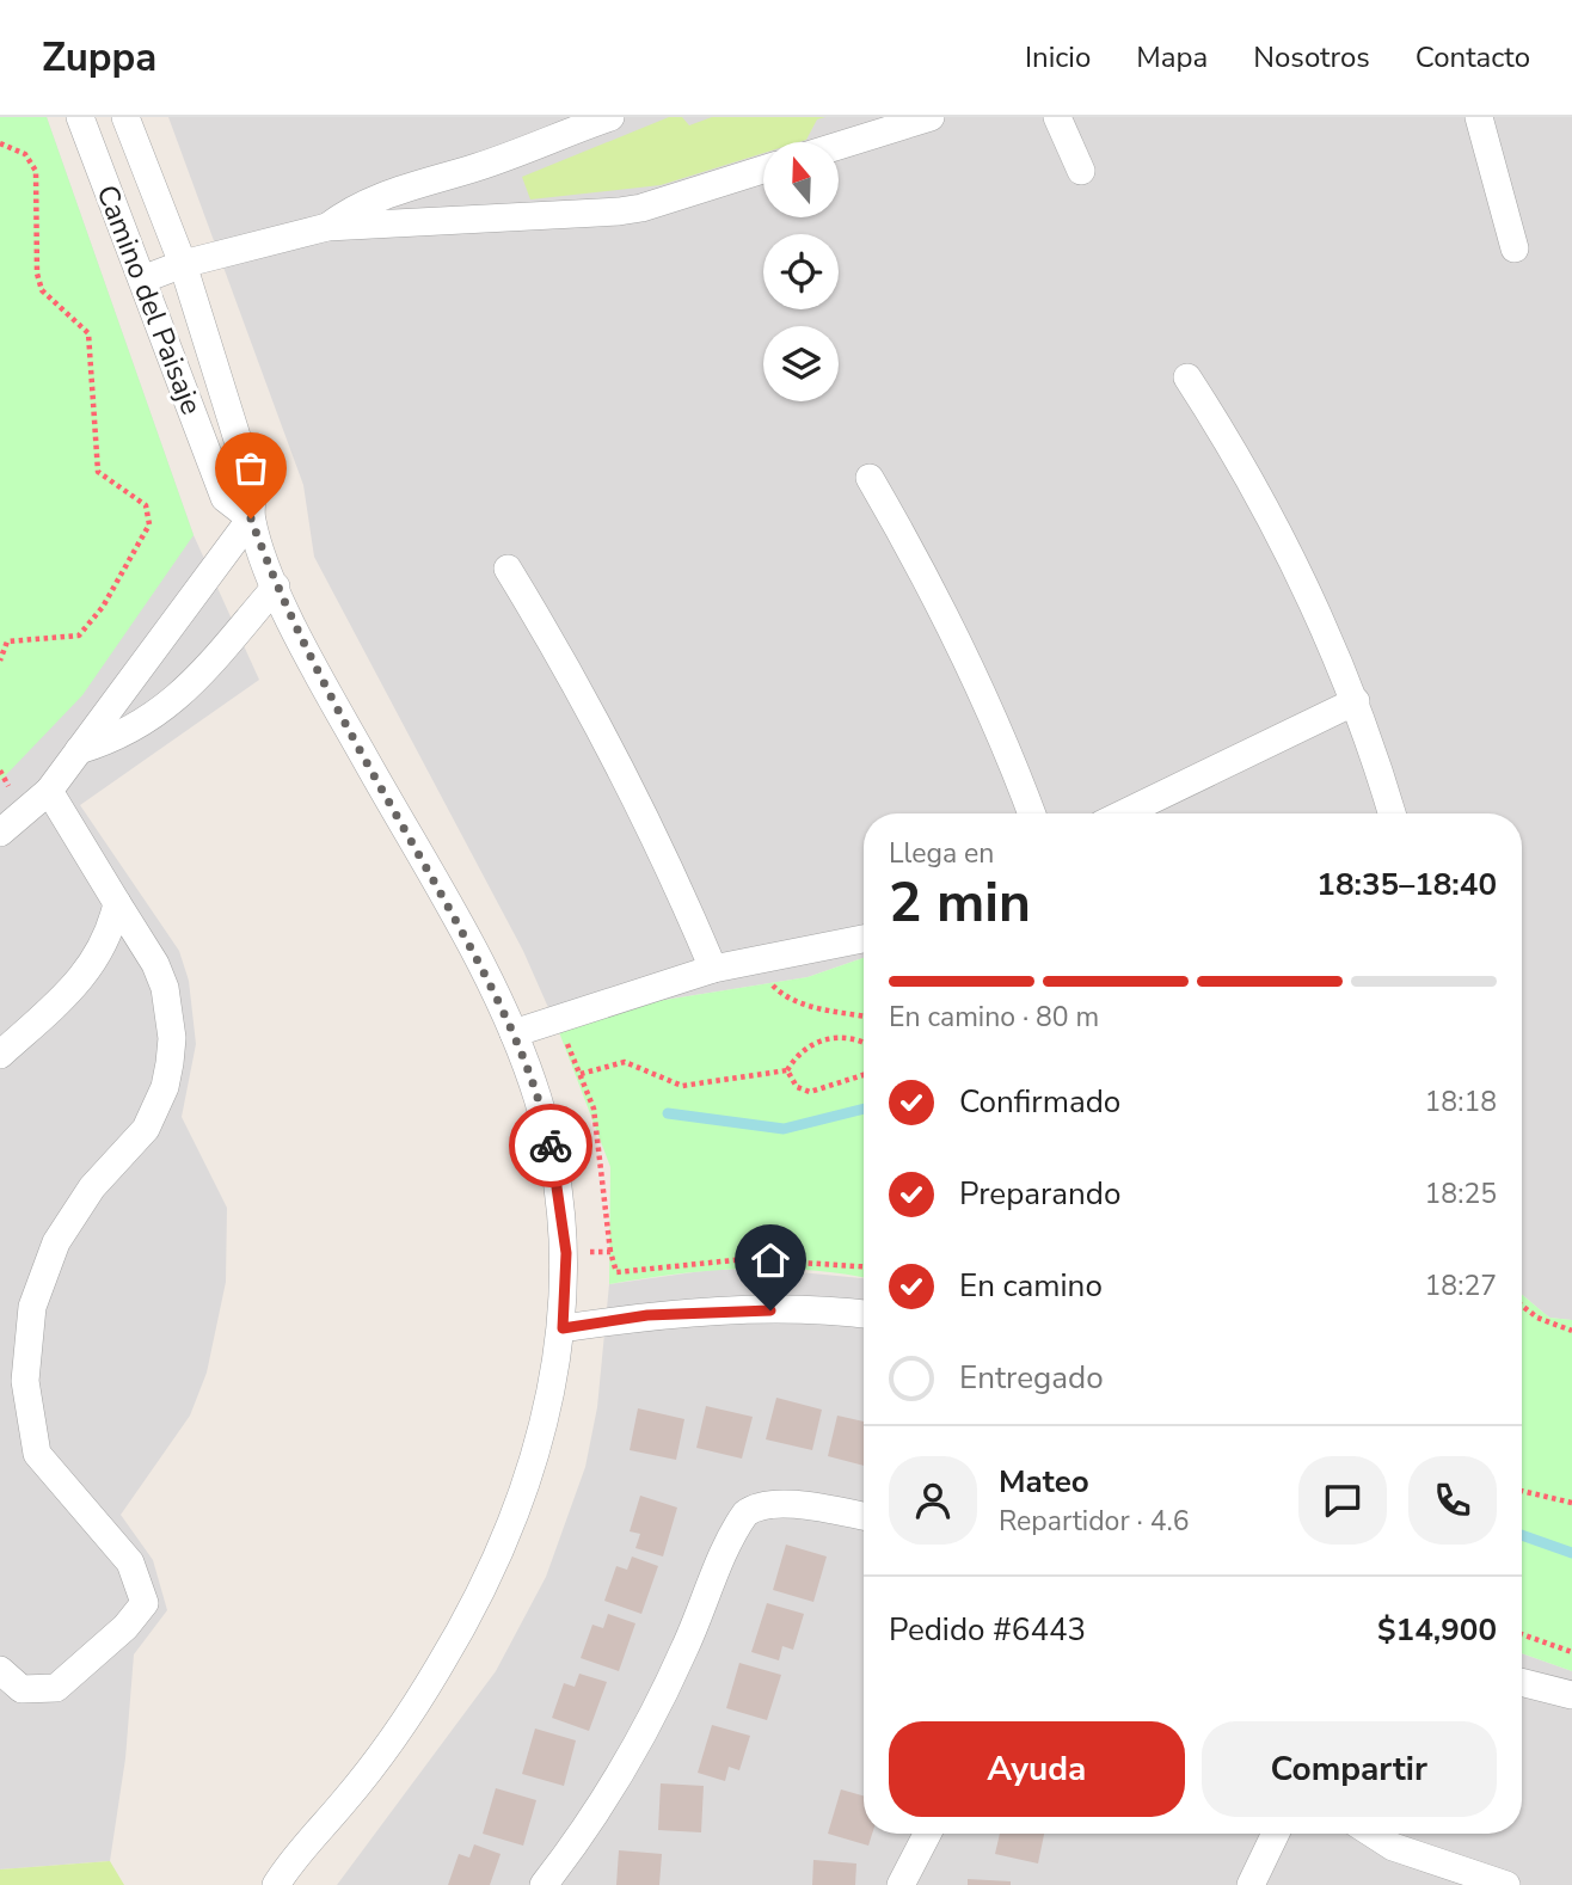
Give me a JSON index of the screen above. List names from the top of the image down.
{
  "streets": {
    "street": ["Camino del Paisaje"]
  },
  "north": "top",
  "page": {
    "header": "Zuppa",
    "nav": [
      "Inicio",
      "Mapa",
      "Nosotros",
      "Contacto"
    ],
    "heading": ["2 min", "Llega en", "18:35–18:40"],
    "panel": [
      "Mateo",
      "Repartidor · 4.6",
      "Pedido #6443",
      "$14,900"
    ],
    "bar": "En camino · 80 m",
    "list": [
      ["Confirmado", "18:18"],
      ["Preparando", "18:25"],
      ["En camino", "18:27"],
      "Entregado"
    ],
    "buttons": ["Ayuda", "Compartir"]
  }
}
